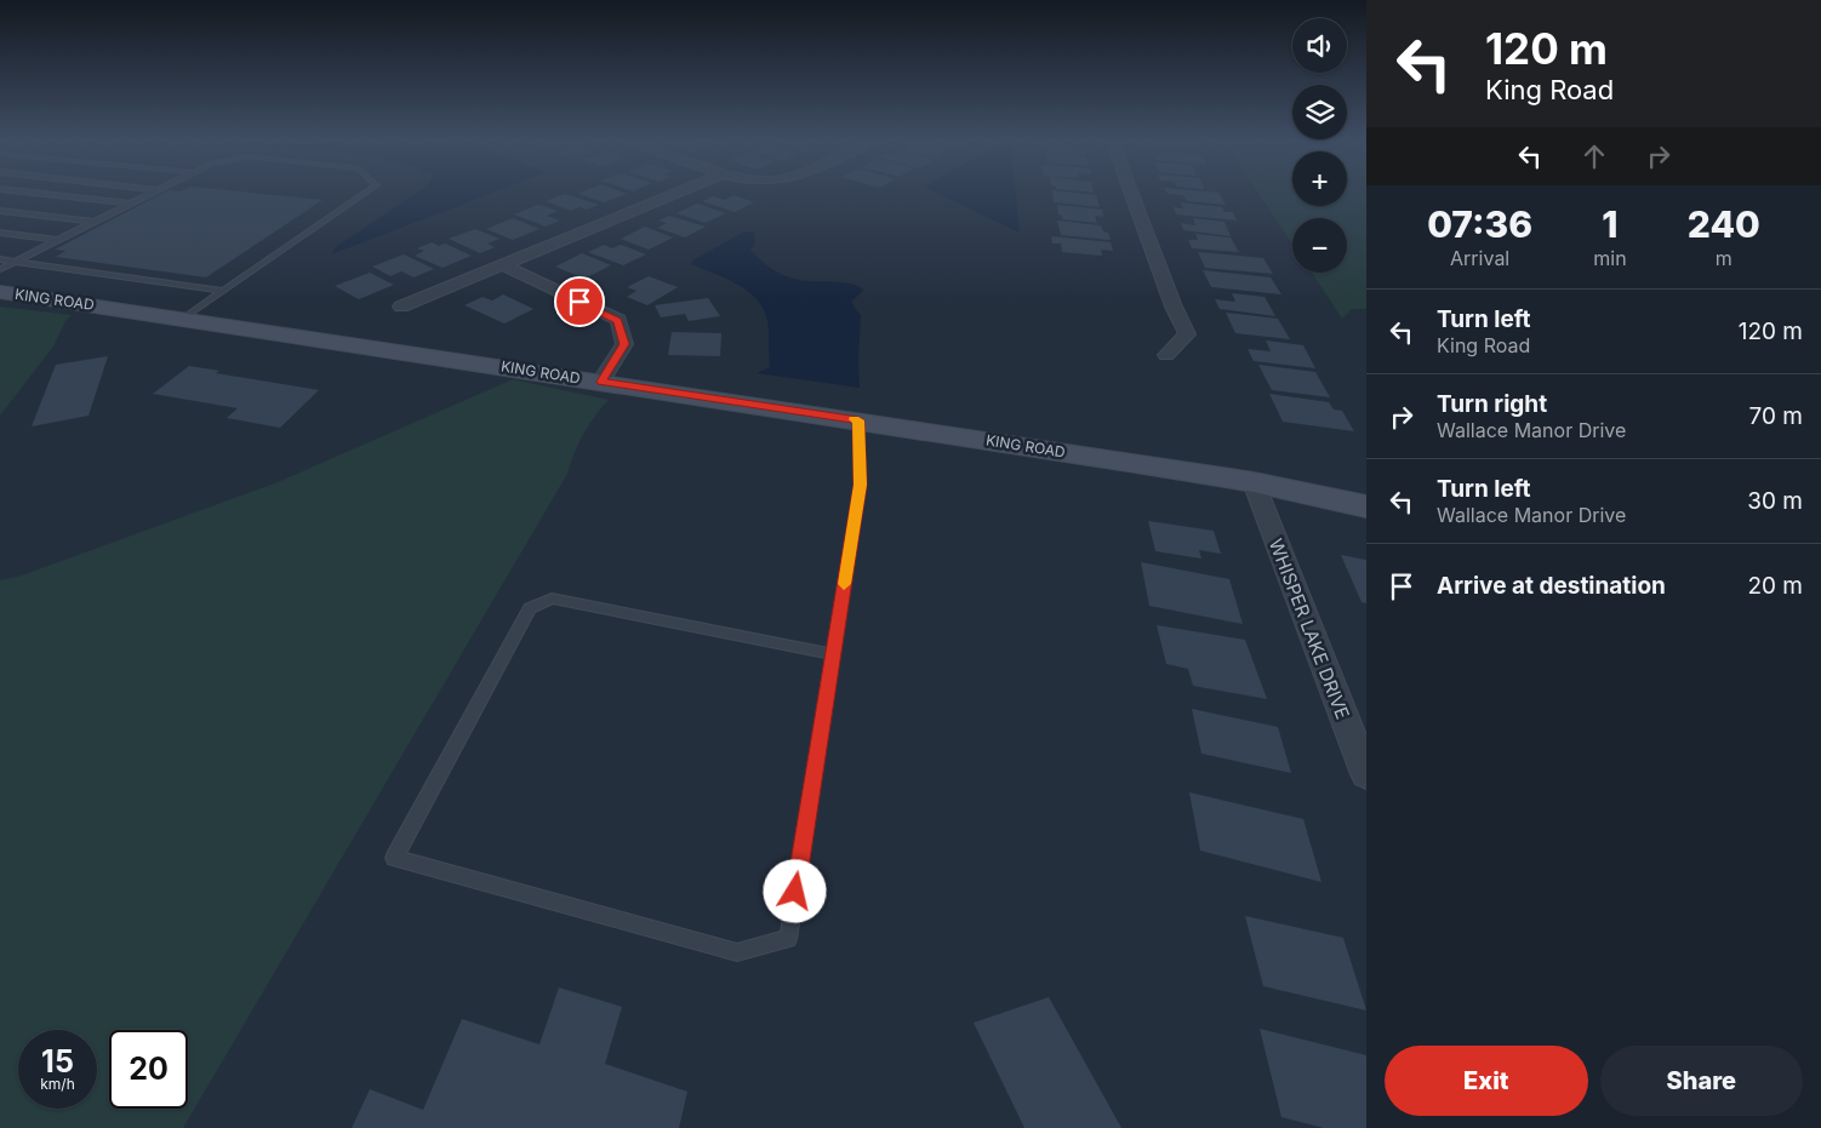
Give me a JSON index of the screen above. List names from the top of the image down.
{
  "streets": {
    "street": ["KING ROAD", "WHISPER LAKE DRIVE"]
  },
  "crossings": [
    ["KING ROAD", "WHISPER LAKE DRIVE"]
  ],
  "page": {
    "turn": ["120 m", "King Road"],
    "map_buttons": ["+", "−"],
    "eta": [
      "07:36",
      "Arrival",
      "1",
      "min",
      "240",
      "m"
    ],
    "list": [
      {
        "name": "Turn left",
        "note": "King Road",
        "value": "120 m"
      },
      {
        "name": "Turn right",
        "note": "Wallace Manor Drive",
        "value": "70 m"
      },
      {
        "name": "Turn left",
        "note": "Wallace Manor Drive",
        "value": "30 m"
      },
      {
        "name": "Arrive at destination",
        "value": "20 m"
      }
    ],
    "speed": "15 km/h",
    "limit": "20",
    "buttons": ["Exit", "Share"]
  }
}
